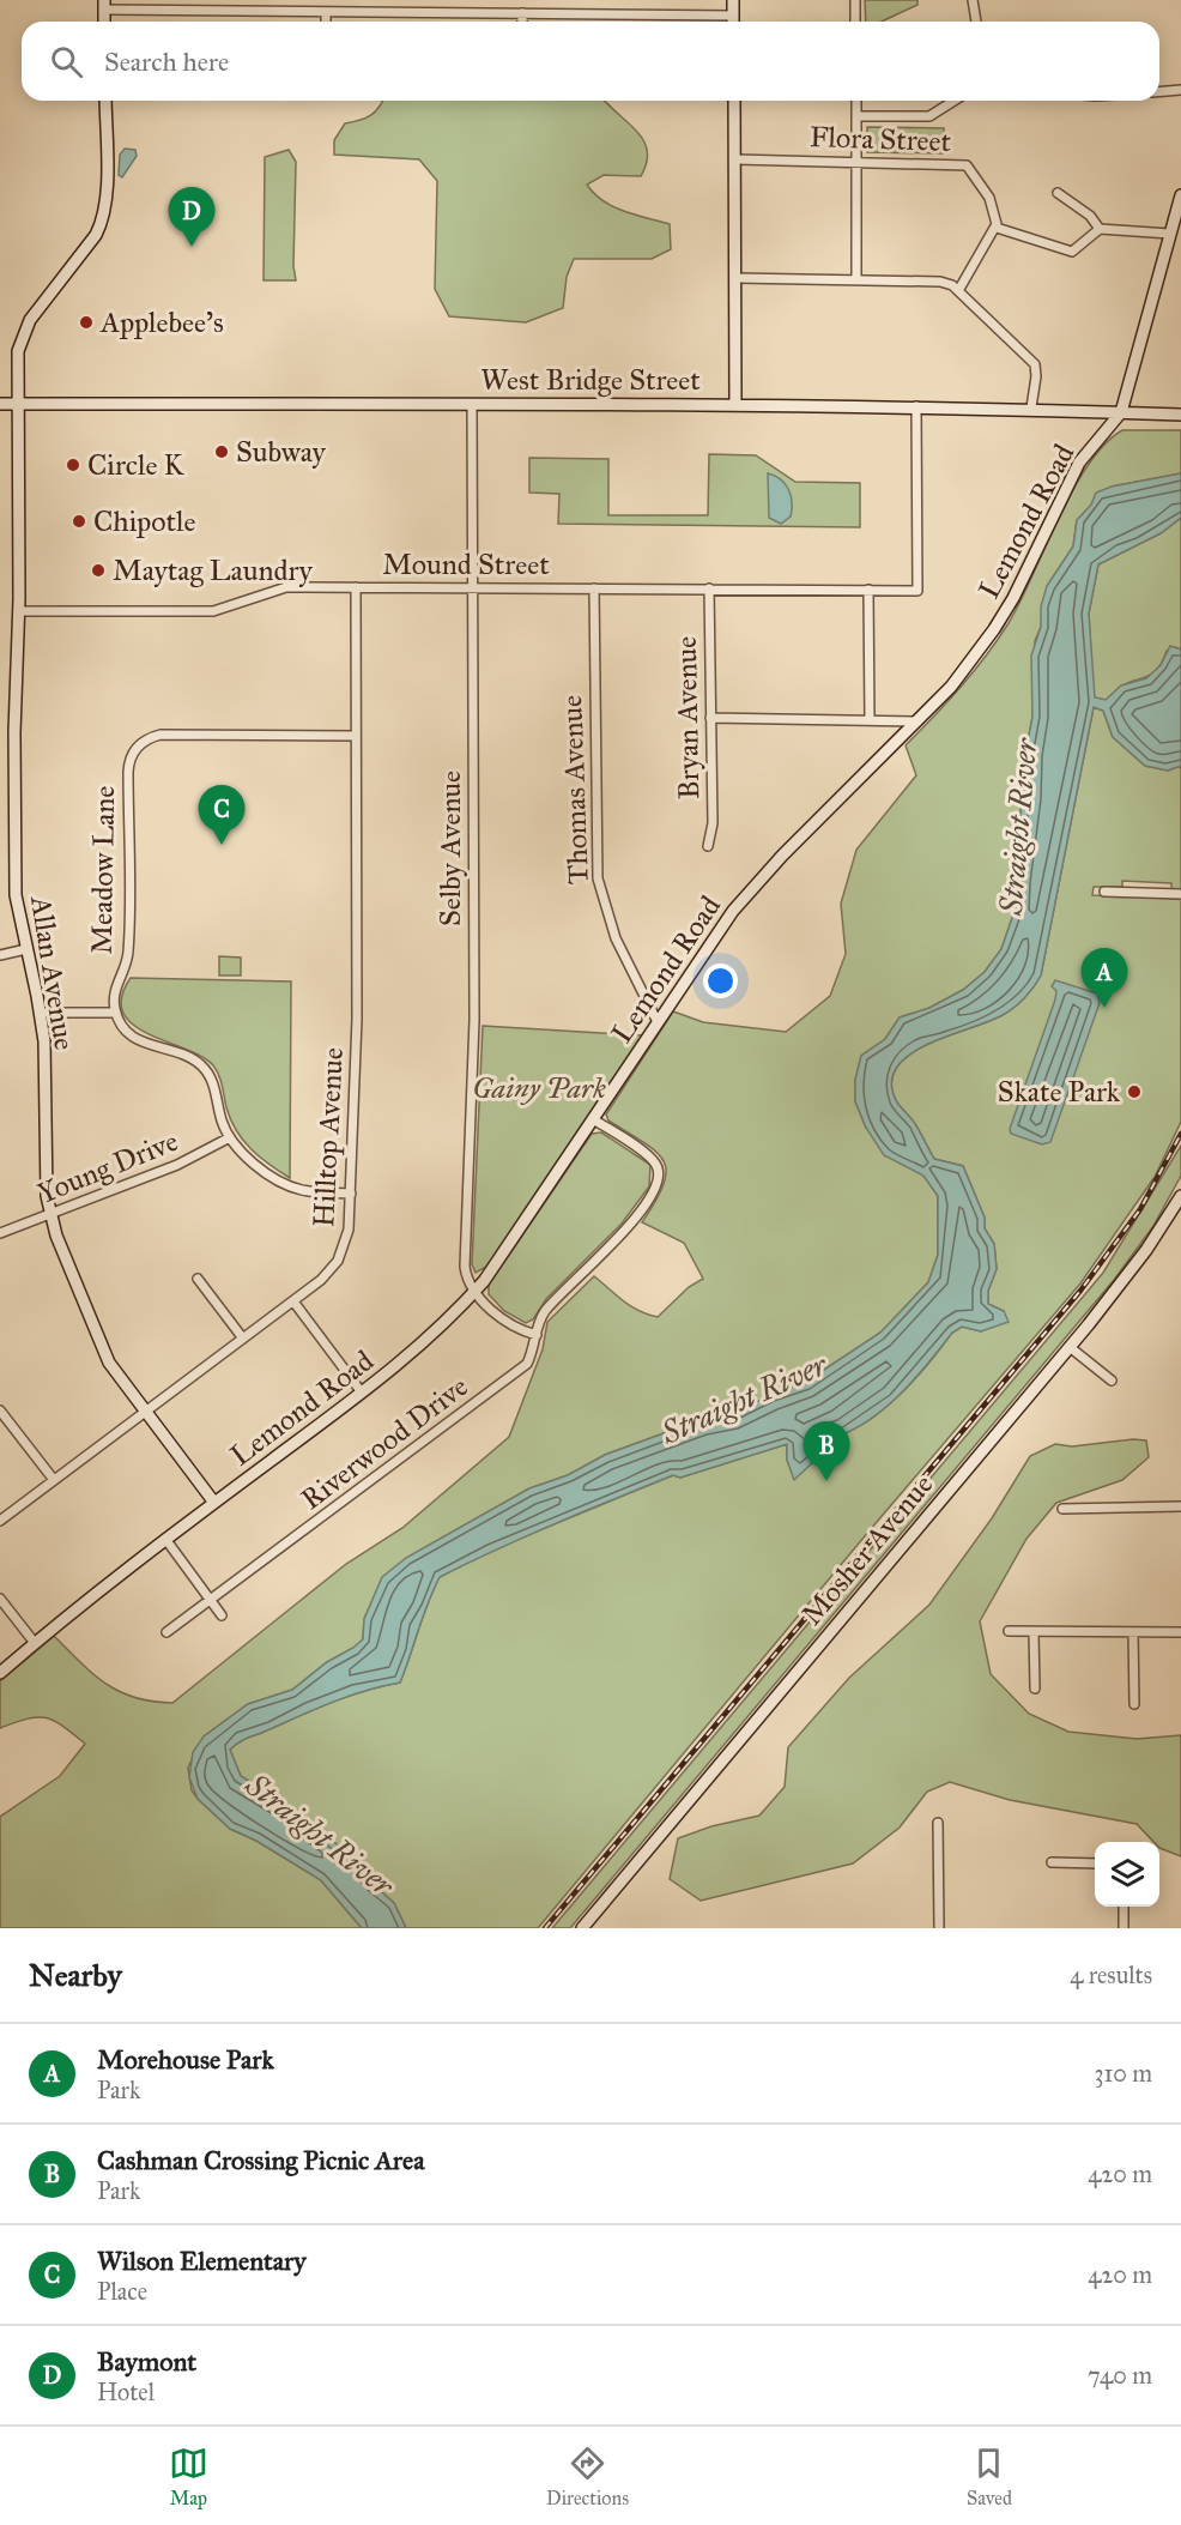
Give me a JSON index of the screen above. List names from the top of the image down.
{
  "streets": {
    "street": [
      "Flora Street",
      "West Bridge Street",
      "Lemond Road",
      "Mound Street",
      "Bryan Avenue",
      "Thomas Avenue",
      "Selby Avenue",
      "Meadow Lane",
      "Allan Avenue",
      "Hilltop Avenue",
      "Young Drive",
      "Riverwood Drive",
      "Mosher Avenue"
    ]
  },
  "crossings": [
    ["West Bridge Street", "Lemond Road"],
    ["West Bridge Street", "Mound Street"],
    ["West Bridge Street", "Selby Avenue"],
    ["West Bridge Street", "Allan Avenue"],
    ["Lemond Road", "Thomas Avenue"],
    ["Lemond Road", "Selby Avenue"],
    ["Lemond Road", "Allan Avenue"],
    ["Lemond Road", "Riverwood Drive"],
    ["Mound Street", "Bryan Avenue"],
    ["Mound Street", "Thomas Avenue"],
    ["Mound Street", "Selby Avenue"],
    ["Mound Street", "Allan Avenue"],
    ["Mound Street", "Hilltop Avenue"],
    ["Meadow Lane", "Hilltop Avenue"],
    ["Allan Avenue", "Hilltop Avenue"],
    ["Allan Avenue", "Young Drive"]
  ],
  "water": ["Straight River"],
  "parks": ["Gainy Park"],
  "places": [
    "Applebee's",
    "Subway",
    "Circle K",
    "Chipotle",
    "Maytag Laundry",
    "Skate Park"
  ],
  "page": {
    "search": "Search here",
    "pins": [
      "D",
      "C",
      "A",
      "B"
    ],
    "heading": ["Nearby", "4 results"],
    "list": [
      {
        "mark": "A",
        "name": "Morehouse Park",
        "note": "Park",
        "value": "310 m"
      },
      {
        "mark": "B",
        "name": "Cashman Crossing Picnic Area",
        "note": "Park",
        "value": "420 m"
      },
      {
        "mark": "C",
        "name": "Wilson Elementary",
        "note": "Place",
        "value": "420 m"
      },
      {
        "mark": "D",
        "name": "Baymont",
        "note": "Hotel",
        "value": "740 m"
      }
    ],
    "nav": ["Map", "Directions", "Saved"]
  }
}
